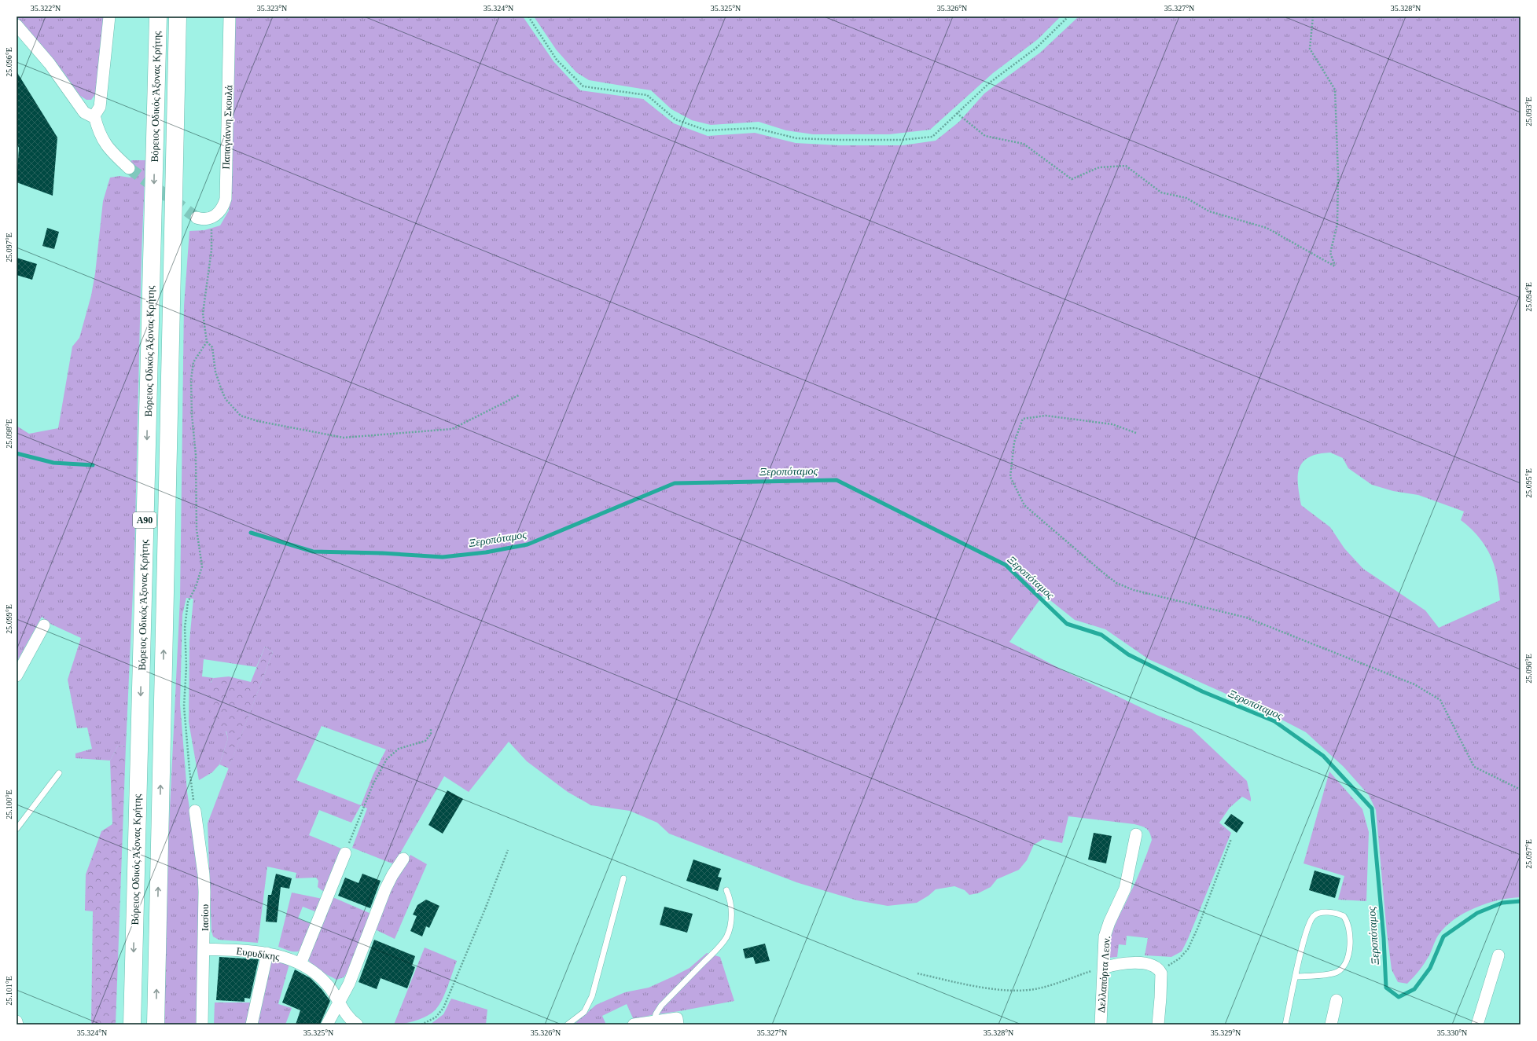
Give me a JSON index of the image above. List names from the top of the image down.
{
  "streets": {
    "highway": ["Βόρειος Οδικός Άξονας Κρήτης", "Α90"],
    "street": [
      "Παπαγιάννη Σκουλά",
      "Ιασίου",
      "Ευρυδίκης",
      "Δελλαπόρτα Λεον."
    ]
  },
  "crossings": [
    ["Ιασίου", "Ευρυδίκης"]
  ],
  "water": ["Ξεροπόταμος"],
  "coordinates": [
    "35.322°N",
    "35.323°N",
    "35.324°N",
    "35.325°N",
    "35.326°N",
    "35.327°N",
    "35.328°N",
    "25.096°E",
    "25.093°E",
    "25.097°E",
    "25.094°E",
    "25.098°E",
    "25.095°E",
    "25.099°E",
    "25.100°E",
    "25.101°E",
    "35.329°N",
    "35.330°N"
  ]
}
